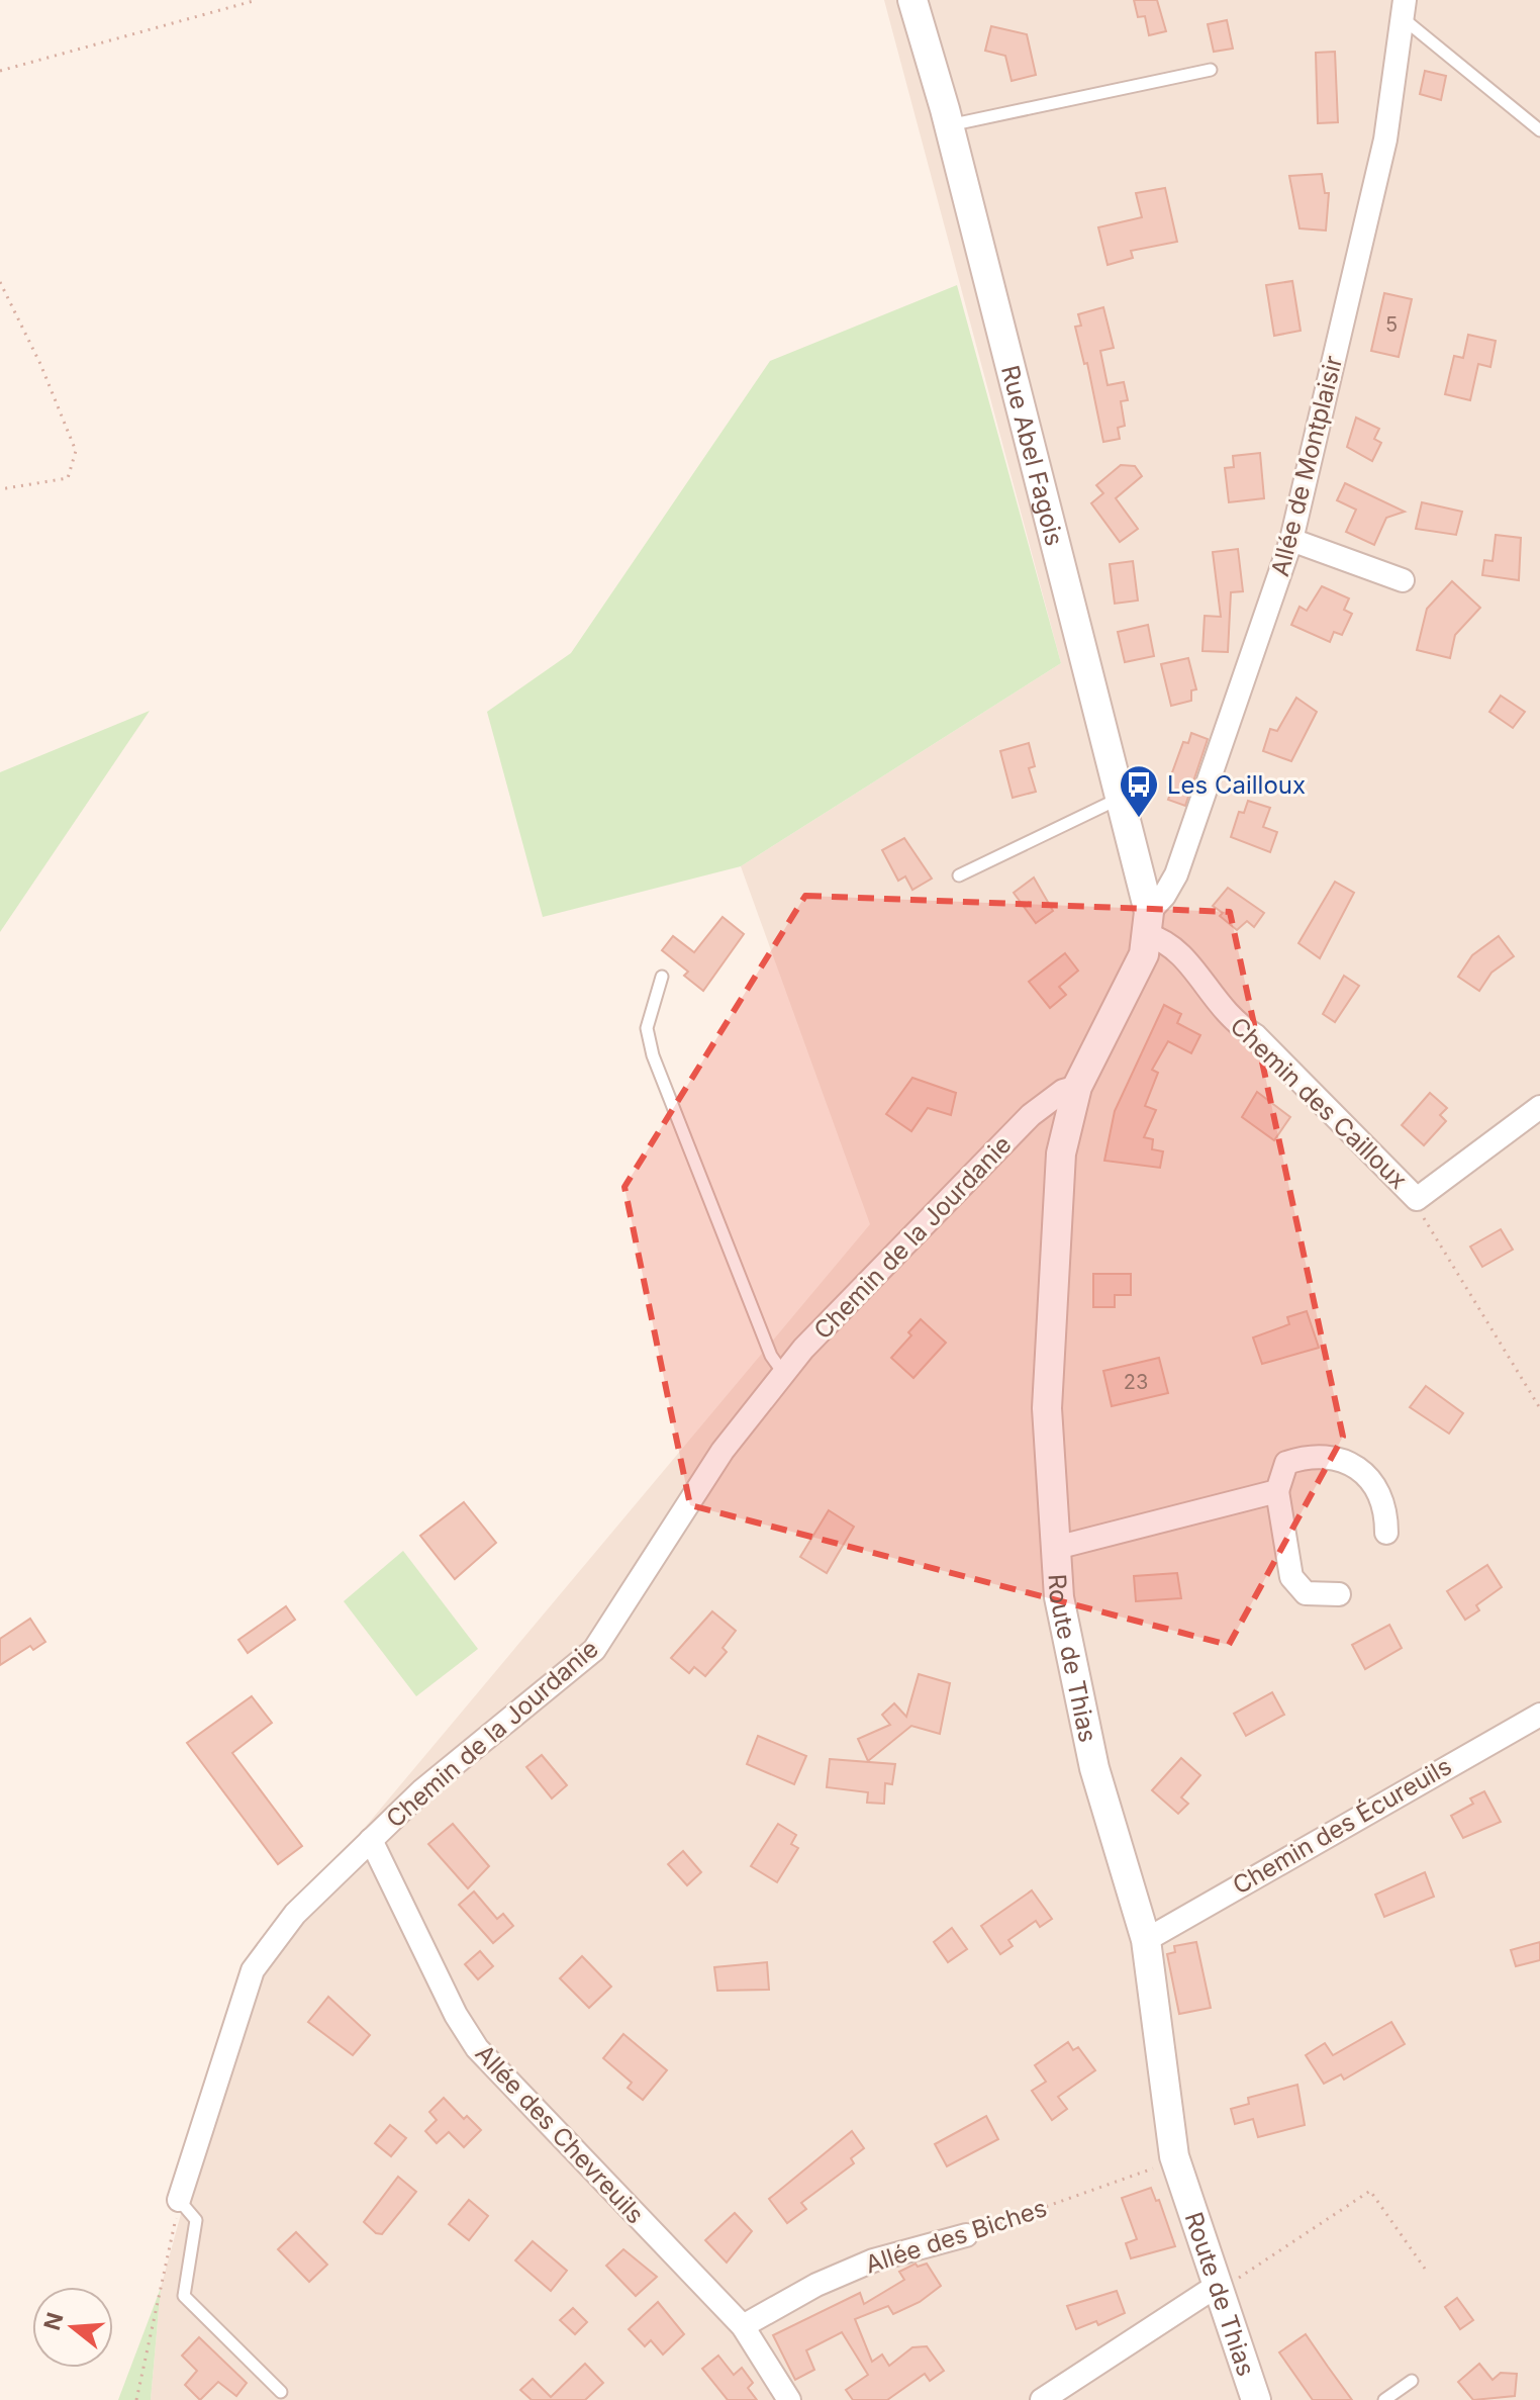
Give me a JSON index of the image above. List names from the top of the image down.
{
  "streets": {
    "street": [
      "Rue Abel Fagois",
      "Allée de Montplaisir",
      "Chemin des Cailloux",
      "Chemin de la Jourdanie",
      "Route de Thias",
      "Chemin des Écureuils",
      "Allée des Chevreuils",
      "Allée des Biches"
    ]
  },
  "crossings": [
    ["Rue Abel Fagois", "Allée de Montplaisir"],
    ["Rue Abel Fagois", "Chemin des Cailloux"],
    ["Rue Abel Fagois", "Route de Thias"],
    ["Allée de Montplaisir", "Chemin des Cailloux"],
    ["Allée de Montplaisir", "Route de Thias"],
    ["Chemin des Cailloux", "Route de Thias"],
    ["Chemin de la Jourdanie", "Route de Thias"],
    ["Chemin de la Jourdanie", "Allée des Chevreuils"],
    ["Route de Thias", "Chemin des Écureuils"],
    ["Route de Thias", "Allée des Biches"],
    ["Allée des Chevreuils", "Allée des Biches"]
  ],
  "places": {
    "bus stop": ["Les Cailloux"]
  },
  "house_numbers": ["5", "23"],
  "north": "left"
}
